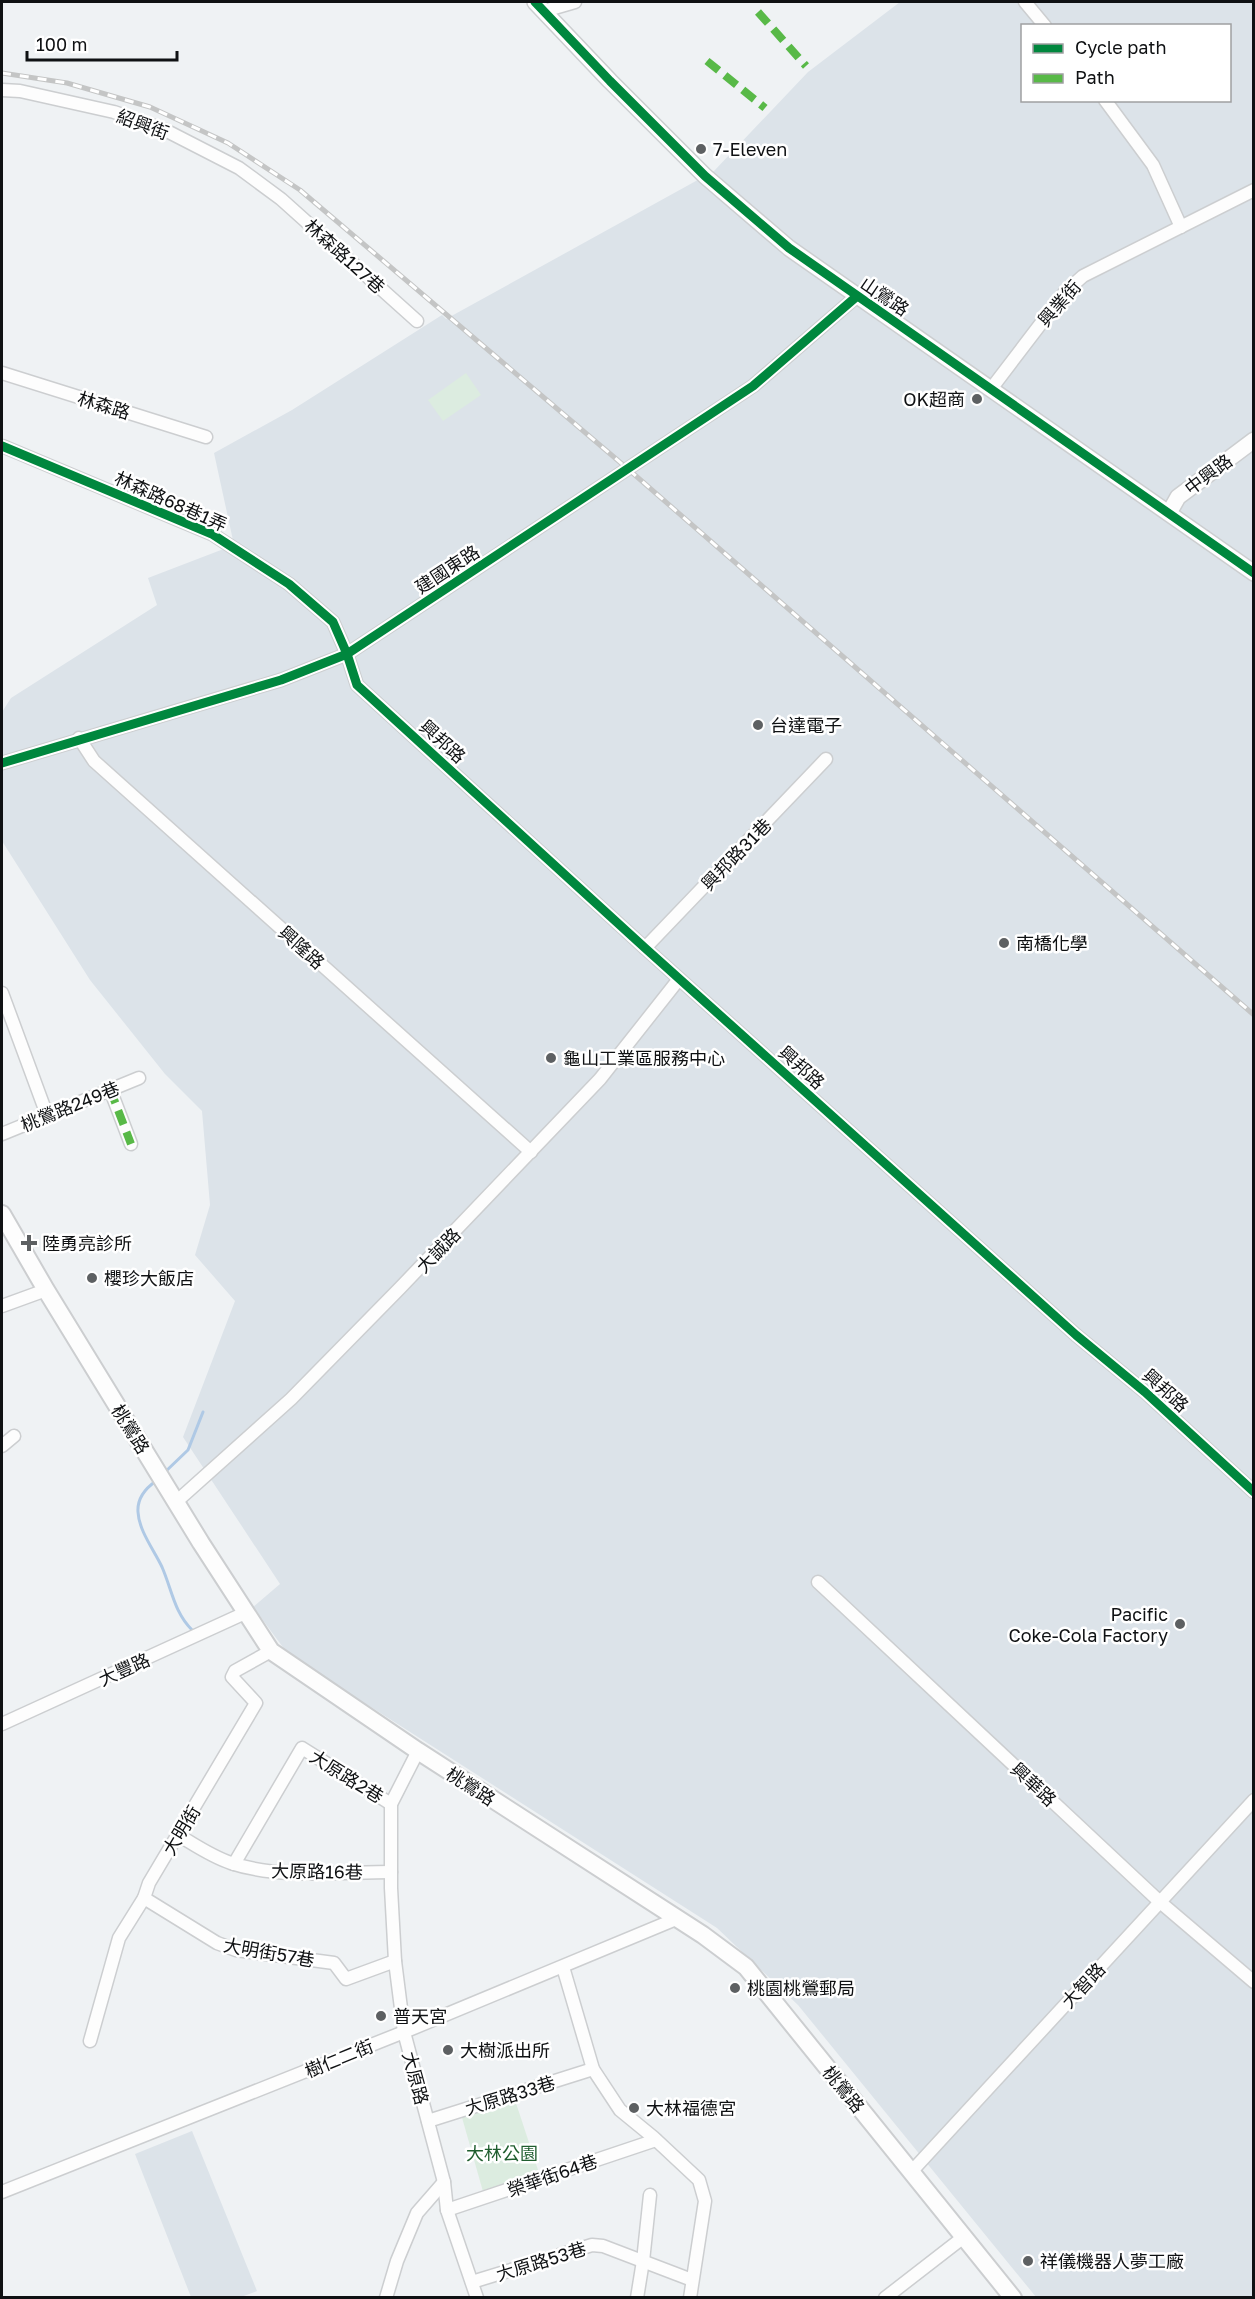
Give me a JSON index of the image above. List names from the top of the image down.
{
  "streets": {
    "main road": ["桃鶯路"],
    "street": [
      "紹興街",
      "林森路127巷",
      "山鶯路",
      "興業街",
      "林森路",
      "中興路",
      "林森路68巷1弄",
      "建國東路",
      "興邦路",
      "興邦路31巷",
      "興隆路",
      "桃鶯路249巷",
      "大誠路",
      "大豐路",
      "大原路2巷",
      "興華路",
      "大明街",
      "大原路16巷",
      "大明街57巷",
      "大智路",
      "樹仁二街",
      "大原路",
      "大原路33巷",
      "榮華街64巷",
      "大原路53巷"
    ]
  },
  "crossings": [
    ["紹興街", "林森路127巷"],
    ["山鶯路", "興業街"],
    ["山鶯路", "中興路"],
    ["山鶯路", "建國東路"],
    ["林森路68巷1弄", "建國東路"],
    ["林森路68巷1弄", "興邦路"],
    ["建國東路", "興邦路"],
    ["建國東路", "興隆路"],
    ["興邦路", "興邦路31巷"],
    ["興邦路", "大誠路"],
    ["興隆路", "大誠路"],
    ["大誠路", "桃鶯路"],
    ["桃鶯路", "大豐路"],
    ["桃鶯路", "大明街"],
    ["桃鶯路", "大智路"],
    ["桃鶯路", "樹仁二街"],
    ["桃鶯路", "大原路"],
    ["大原路2巷", "大原路16巷"],
    ["大原路2巷", "大原路"],
    ["興華路", "大智路"],
    ["大明街", "大原路16巷"],
    ["大明街", "大明街57巷"],
    ["大原路16巷", "大原路"],
    ["大明街57巷", "大原路"],
    ["樹仁二街", "大原路"],
    ["大原路", "大原路33巷"],
    ["大原路", "榮華街64巷"],
    ["大原路", "大原路53巷"]
  ],
  "parks": ["大林公園"],
  "places": {
    "other": [
      "7-Eleven",
      "OK超商",
      "台達電子",
      "南橋化學",
      "龜山工業區服務中心",
      "櫻珍大飯店",
      "Pacific Coke-Cola Factory",
      "桃園桃鶯郵局",
      "普天宮",
      "大樹派出所",
      "大林福德宮",
      "祥儀機器人夢工廠"
    ],
    "health": ["陸勇亮診所"]
  },
  "legend": ["Cycle path", "Path"],
  "scale_bar": "100 m"
}
